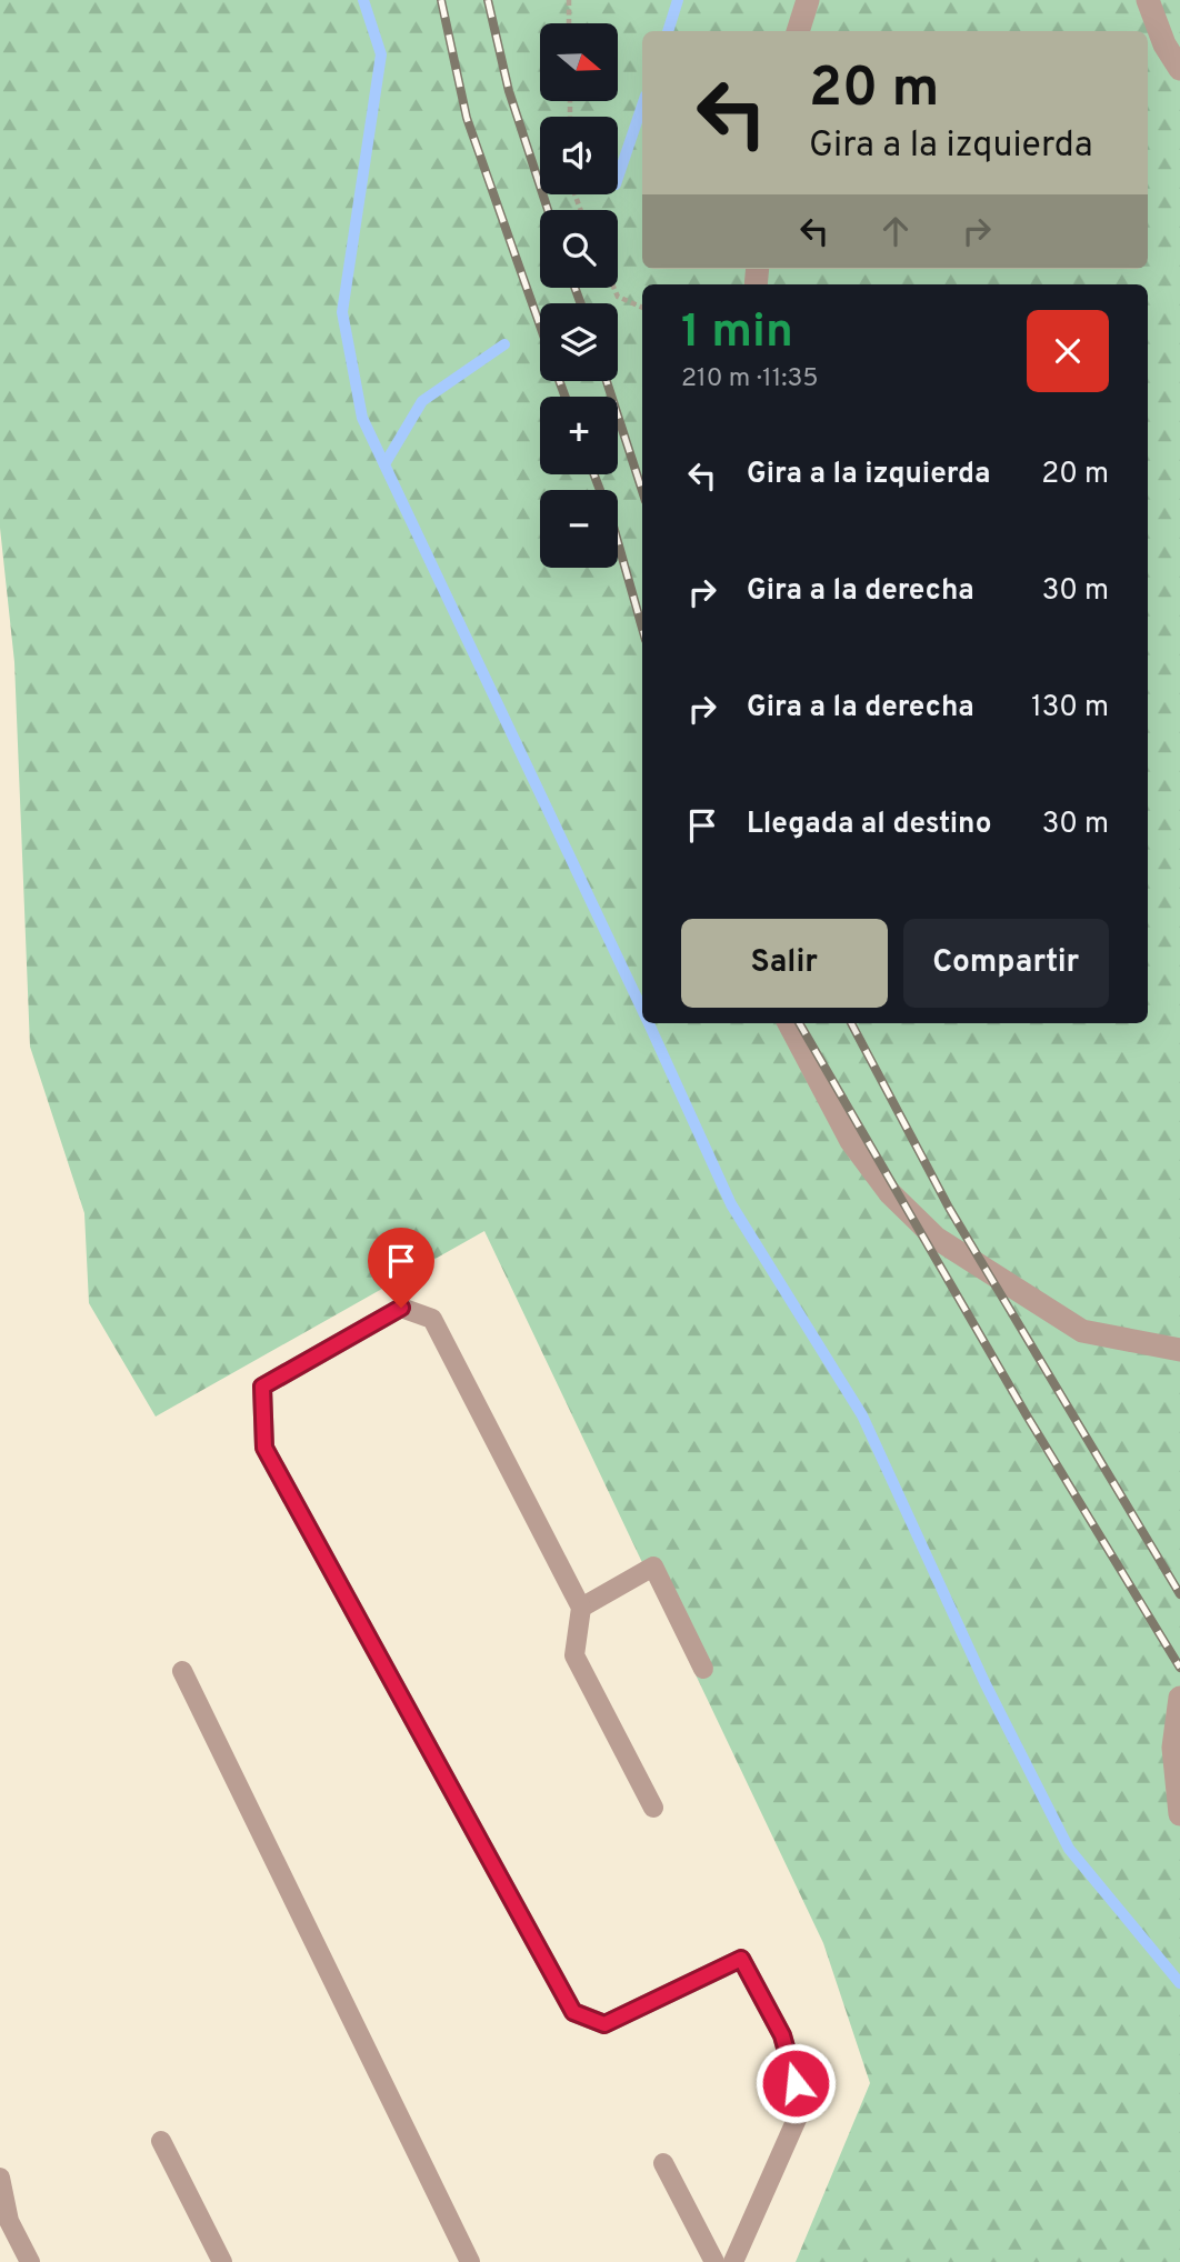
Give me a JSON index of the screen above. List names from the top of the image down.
{
  "north": "right",
  "page": {
    "map_buttons": ["+", "−"],
    "turn": ["20 m", "Gira a la izquierda"],
    "heading": ["1 min", "210 m · 11:35"],
    "list": [
      {
        "name": "Gira a la izquierda",
        "value": "20 m"
      },
      {
        "name": "Gira a la derecha",
        "value": "30 m"
      },
      {
        "name": "Gira a la derecha",
        "value": "130 m"
      },
      {
        "name": "Llegada al destino",
        "value": "30 m"
      }
    ],
    "buttons": ["Salir", "Compartir"]
  }
}
